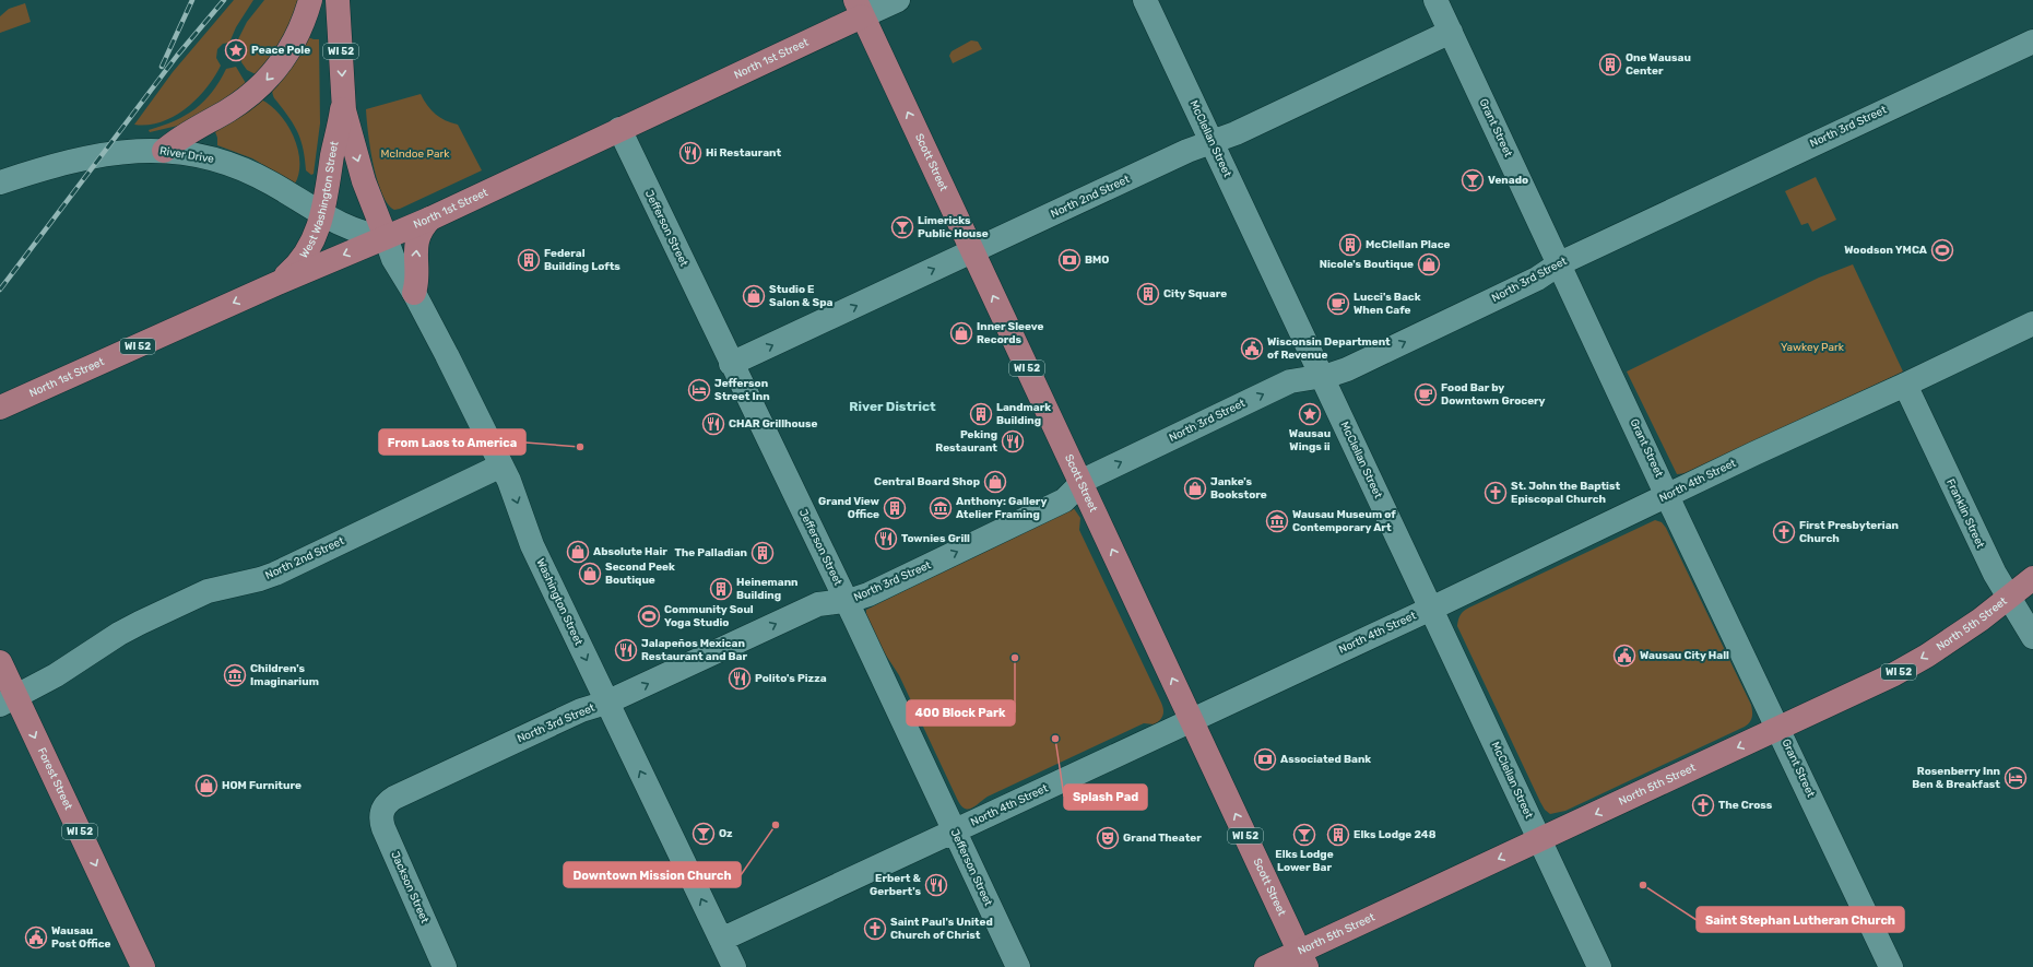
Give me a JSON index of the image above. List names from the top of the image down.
{
  "streets": {
    "main road": [
      "WI 52",
      "North 1st Street",
      "Scott Street",
      "West Washington Street",
      "North 5th Street",
      "Forest Street"
    ],
    "street": [
      "North 3rd Street",
      "Grant Street",
      "McClellan Street",
      "River Drive",
      "North 2nd Street",
      "Jefferson Street",
      "North 4th Street",
      "Franklin Street",
      "Washington Street",
      "Jackson Street"
    ]
  },
  "crossings": [
    ["North 1st Street", "River Drive"],
    ["North 1st Street", "Scott Street"],
    ["North 1st Street", "West Washington Street"],
    ["North 1st Street", "Jefferson Street"],
    ["North 1st Street", "Washington Street"],
    ["North 3rd Street", "Grant Street"],
    ["North 3rd Street", "McClellan Street"],
    ["North 3rd Street", "Scott Street"],
    ["North 3rd Street", "Jefferson Street"],
    ["North 3rd Street", "Washington Street"],
    ["North 3rd Street", "Jackson Street"],
    ["Grant Street", "North 2nd Street"],
    ["Grant Street", "North 4th Street"],
    ["Grant Street", "North 5th Street"],
    ["McClellan Street", "North 2nd Street"],
    ["McClellan Street", "North 4th Street"],
    ["McClellan Street", "North 5th Street"],
    ["River Drive", "West Washington Street"],
    ["River Drive", "Washington Street"],
    ["Scott Street", "North 2nd Street"],
    ["Scott Street", "North 4th Street"],
    ["Scott Street", "North 5th Street"],
    ["North 2nd Street", "Jefferson Street"],
    ["North 2nd Street", "Washington Street"],
    ["North 2nd Street", "Forest Street"],
    ["West Washington Street", "Washington Street"],
    ["Jefferson Street", "North 4th Street"],
    ["North 4th Street", "Franklin Street"],
    ["North 4th Street", "Washington Street"],
    ["Franklin Street", "North 5th Street"]
  ],
  "one_way": [
    "North 1st Street",
    "North 3rd Street",
    "Scott Street",
    "North 5th Street",
    "Forest Street"
  ],
  "districts": ["River District"],
  "parks": ["McIndoe Park", "Yawkey Park"],
  "places": {
    "place": ["Peace Pole", "Wausau Wings ii"],
    "building": [
      "One Wausau Center",
      "McClellan Place",
      "Federal Building Lofts",
      "City Square",
      "Landmark Building",
      "Grand View Office",
      "The Palladian",
      "Heinemann Building",
      "Elks Lodge 248"
    ],
    "restaurant": [
      "Hi Restaurant",
      "CHAR Grillhouse",
      "Peking Restaurant",
      "Townies Grill",
      "Jalapeños Mexican Restaurant and Bar",
      "Polito's Pizza",
      "Erbert & Gerbert's"
    ],
    "bar": [
      "Venado",
      "Limericks Public House",
      "Oz",
      "Elks Lodge Lower Bar"
    ],
    "sports": ["Woodson YMCA", "Community Soul Yoga Studio"],
    "bank": ["BMO", "Associated Bank"],
    "shop": [
      "Nicole's Boutique",
      "Studio E Salon & Spa",
      "Inner Sleeve Records",
      "Central Board Shop",
      "Janke's Bookstore",
      "Absolute Hair",
      "Second Peek Boutique",
      "HOM Furniture"
    ],
    "cafe": ["Lucci's Back When Cafe", "Food Bar by Downtown Grocery"],
    "public building": ["Wisconsin Department of Revenue", "Wausau City Hall", "Wausau Post Office"],
    "hotel": ["Jefferson Street Inn", "Rosenberry Inn Ben & Breakfast"],
    "other": [
      "From Laos to America",
      "400 Block Park",
      "Splash Pad",
      "Downtown Mission Church",
      "Saint Stephan Lutheran Church"
    ],
    "church": [
      "St. John the Baptist Episcopal Church",
      "First Presbyterian Church",
      "The Cross",
      "Saint Paul's United Church of Christ"
    ],
    "museum": ["Anthony: Gallery Atelier Framing", "Wausau Museum of Contemporary Art", "Children's Imaginarium"],
    "theatre": ["Grand Theater"]
  }
}
